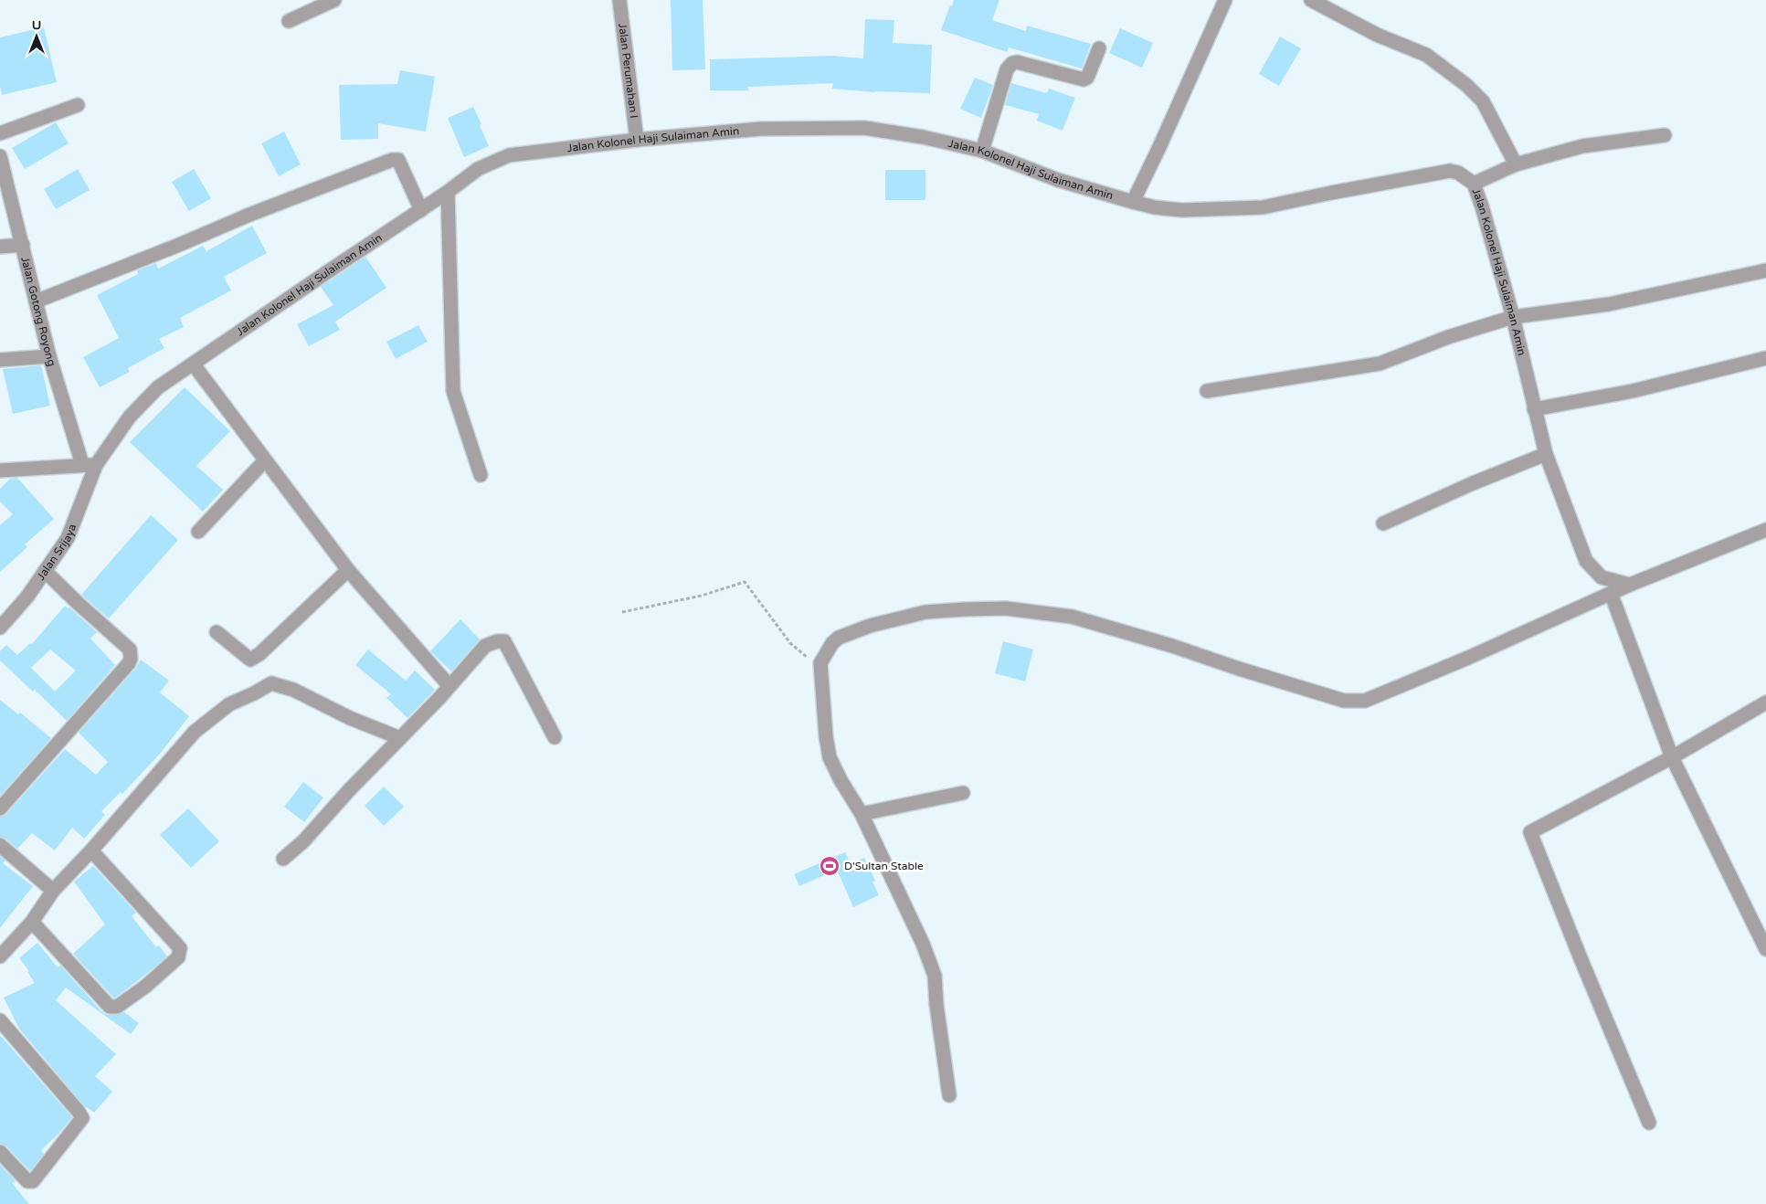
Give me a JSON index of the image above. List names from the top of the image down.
{
  "streets": {
    "street": [
      "Jalan Perumahan I",
      "Jalan Kolonel Haji Sulaiman Amin",
      "Jalan Gotong Royong",
      "Jalan Srijaya"
    ]
  },
  "crossings": [
    ["Jalan Perumahan I", "Jalan Kolonel Haji Sulaiman Amin"],
    ["Jalan Kolonel Haji Sulaiman Amin", "Jalan Gotong Royong"],
    ["Jalan Kolonel Haji Sulaiman Amin", "Jalan Srijaya"],
    ["Jalan Gotong Royong", "Jalan Srijaya"]
  ],
  "places": {
    "sports": ["D'Sultan Stable"]
  },
  "north": "top"
}
